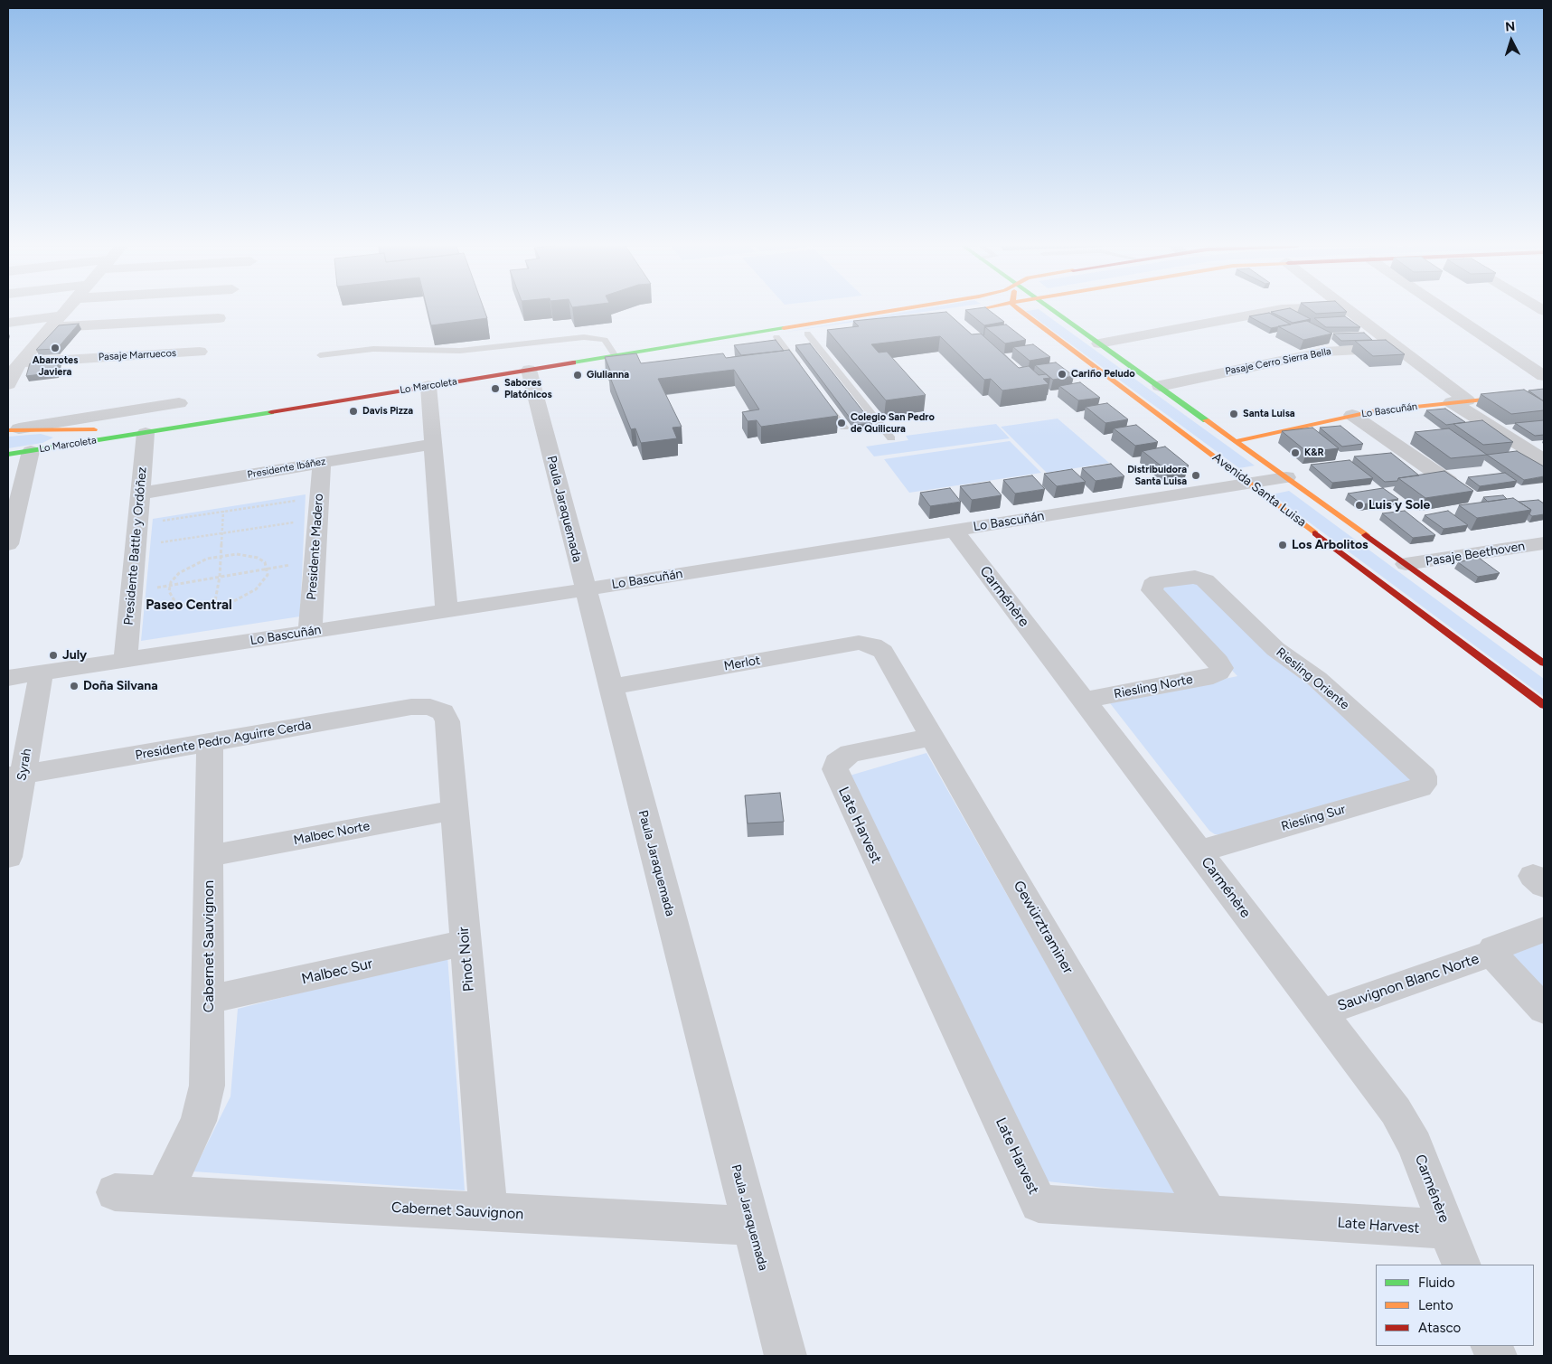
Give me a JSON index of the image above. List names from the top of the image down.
{
  "streets": {
    "main road": ["Lo Marcoleta", "Lo Bascuñán", "Avenida Santa Luisa"],
    "street": [
      "Pasaje Marruecos",
      "Pasaje Cerro Sierra Bella",
      "Presidente Ibáñez",
      "Paula Jaraquemada",
      "Presidente Battle y Ordóñez",
      "Presidente Madero",
      "Pasaje Beethoven",
      "Carménère",
      "Merlot",
      "Riesling Oriente",
      "Riesling Norte",
      "Presidente Pedro Aguirre Cerda",
      "Syrah",
      "Riesling Sur",
      "Late Harvest",
      "Malbec Norte",
      "Gewürztraminer",
      "Cabernet Sauvignon",
      "Pinot Noir",
      "Malbec Sur",
      "Sauvignon Blanc Norte"
    ]
  },
  "crossings": [
    ["Pasaje Cerro Sierra Bella", "Avenida Santa Luisa"],
    ["Lo Marcoleta", "Paula Jaraquemada"],
    ["Lo Marcoleta", "Presidente Battle y Ordóñez"],
    ["Lo Bascuñán", "Avenida Santa Luisa"],
    ["Lo Bascuñán", "Paula Jaraquemada"],
    ["Lo Bascuñán", "Presidente Battle y Ordóñez"],
    ["Lo Bascuñán", "Presidente Madero"],
    ["Lo Bascuñán", "Carménère"],
    ["Lo Bascuñán", "Syrah"],
    ["Presidente Ibáñez", "Presidente Battle y Ordóñez"],
    ["Presidente Ibáñez", "Presidente Madero"],
    ["Avenida Santa Luisa", "Pasaje Beethoven"],
    ["Paula Jaraquemada", "Merlot"],
    ["Paula Jaraquemada", "Cabernet Sauvignon"],
    ["Carménère", "Riesling Norte"],
    ["Carménère", "Riesling Sur"],
    ["Carménère", "Late Harvest"],
    ["Carménère", "Sauvignon Blanc Norte"],
    ["Merlot", "Gewürztraminer"],
    ["Riesling Oriente", "Riesling Norte"],
    ["Riesling Oriente", "Riesling Sur"],
    ["Presidente Pedro Aguirre Cerda", "Syrah"],
    ["Presidente Pedro Aguirre Cerda", "Cabernet Sauvignon"],
    ["Presidente Pedro Aguirre Cerda", "Pinot Noir"],
    ["Late Harvest", "Gewürztraminer"],
    ["Malbec Norte", "Cabernet Sauvignon"],
    ["Malbec Norte", "Pinot Noir"],
    ["Cabernet Sauvignon", "Pinot Noir"],
    ["Cabernet Sauvignon", "Malbec Sur"],
    ["Pinot Noir", "Malbec Sur"]
  ],
  "districts": ["Paseo Central"],
  "places": [
    "Abarrotes Javiera",
    "Cariño Peludo",
    "Giulianna",
    "Sabores Platónicos",
    "Davis Pizza",
    "Santa Luisa",
    "Colegio San Pedro de Quilicura",
    "K&R",
    "Distribuidora Santa Luisa",
    "Luis y Sole",
    "Los Arbolitos",
    "July",
    "Doña Silvana"
  ],
  "legend": ["Fluido", "Lento", "Atasco"],
  "north": "top"
}
